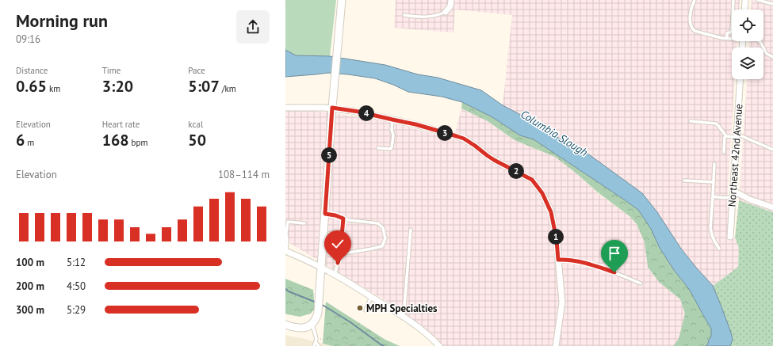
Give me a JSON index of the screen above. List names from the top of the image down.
{
  "streets": {
    "street": ["Northeast 42nd Avenue"]
  },
  "water": ["Columbia Slough"],
  "places": ["MPH Specialties"],
  "page": {
    "heading": ["Morning run", "09:16"],
    "stats": [
      ["Distance", "0.65 km"],
      ["Time", "3:20"],
      ["Pace", "5:07 /km"],
      ["Elevation", "6 m"],
      ["Heart rate", "168 bpm"],
      ["kcal", "50"]
    ],
    "pins": [
      "4",
      "3",
      "5",
      "2",
      "1"
    ],
    "chart": ["Elevation", "108–114 m"],
    "list": [
      {
        "name": "100 m",
        "note": "5:12"
      },
      {
        "name": "200 m",
        "note": "4:50"
      },
      {
        "name": "300 m",
        "note": "5:29"
      }
    ]
  }
}
